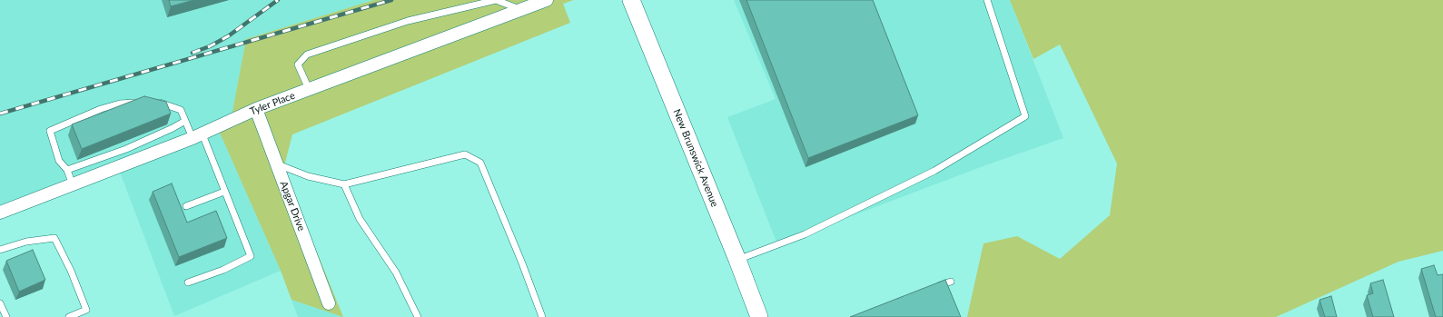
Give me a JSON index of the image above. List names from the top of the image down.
{
  "streets": {
    "street": ["Tyler Place", "New Brunswick Avenue", "Apgar Drive"]
  },
  "crossings": [
    ["Tyler Place", "Apgar Drive"]
  ]
}
